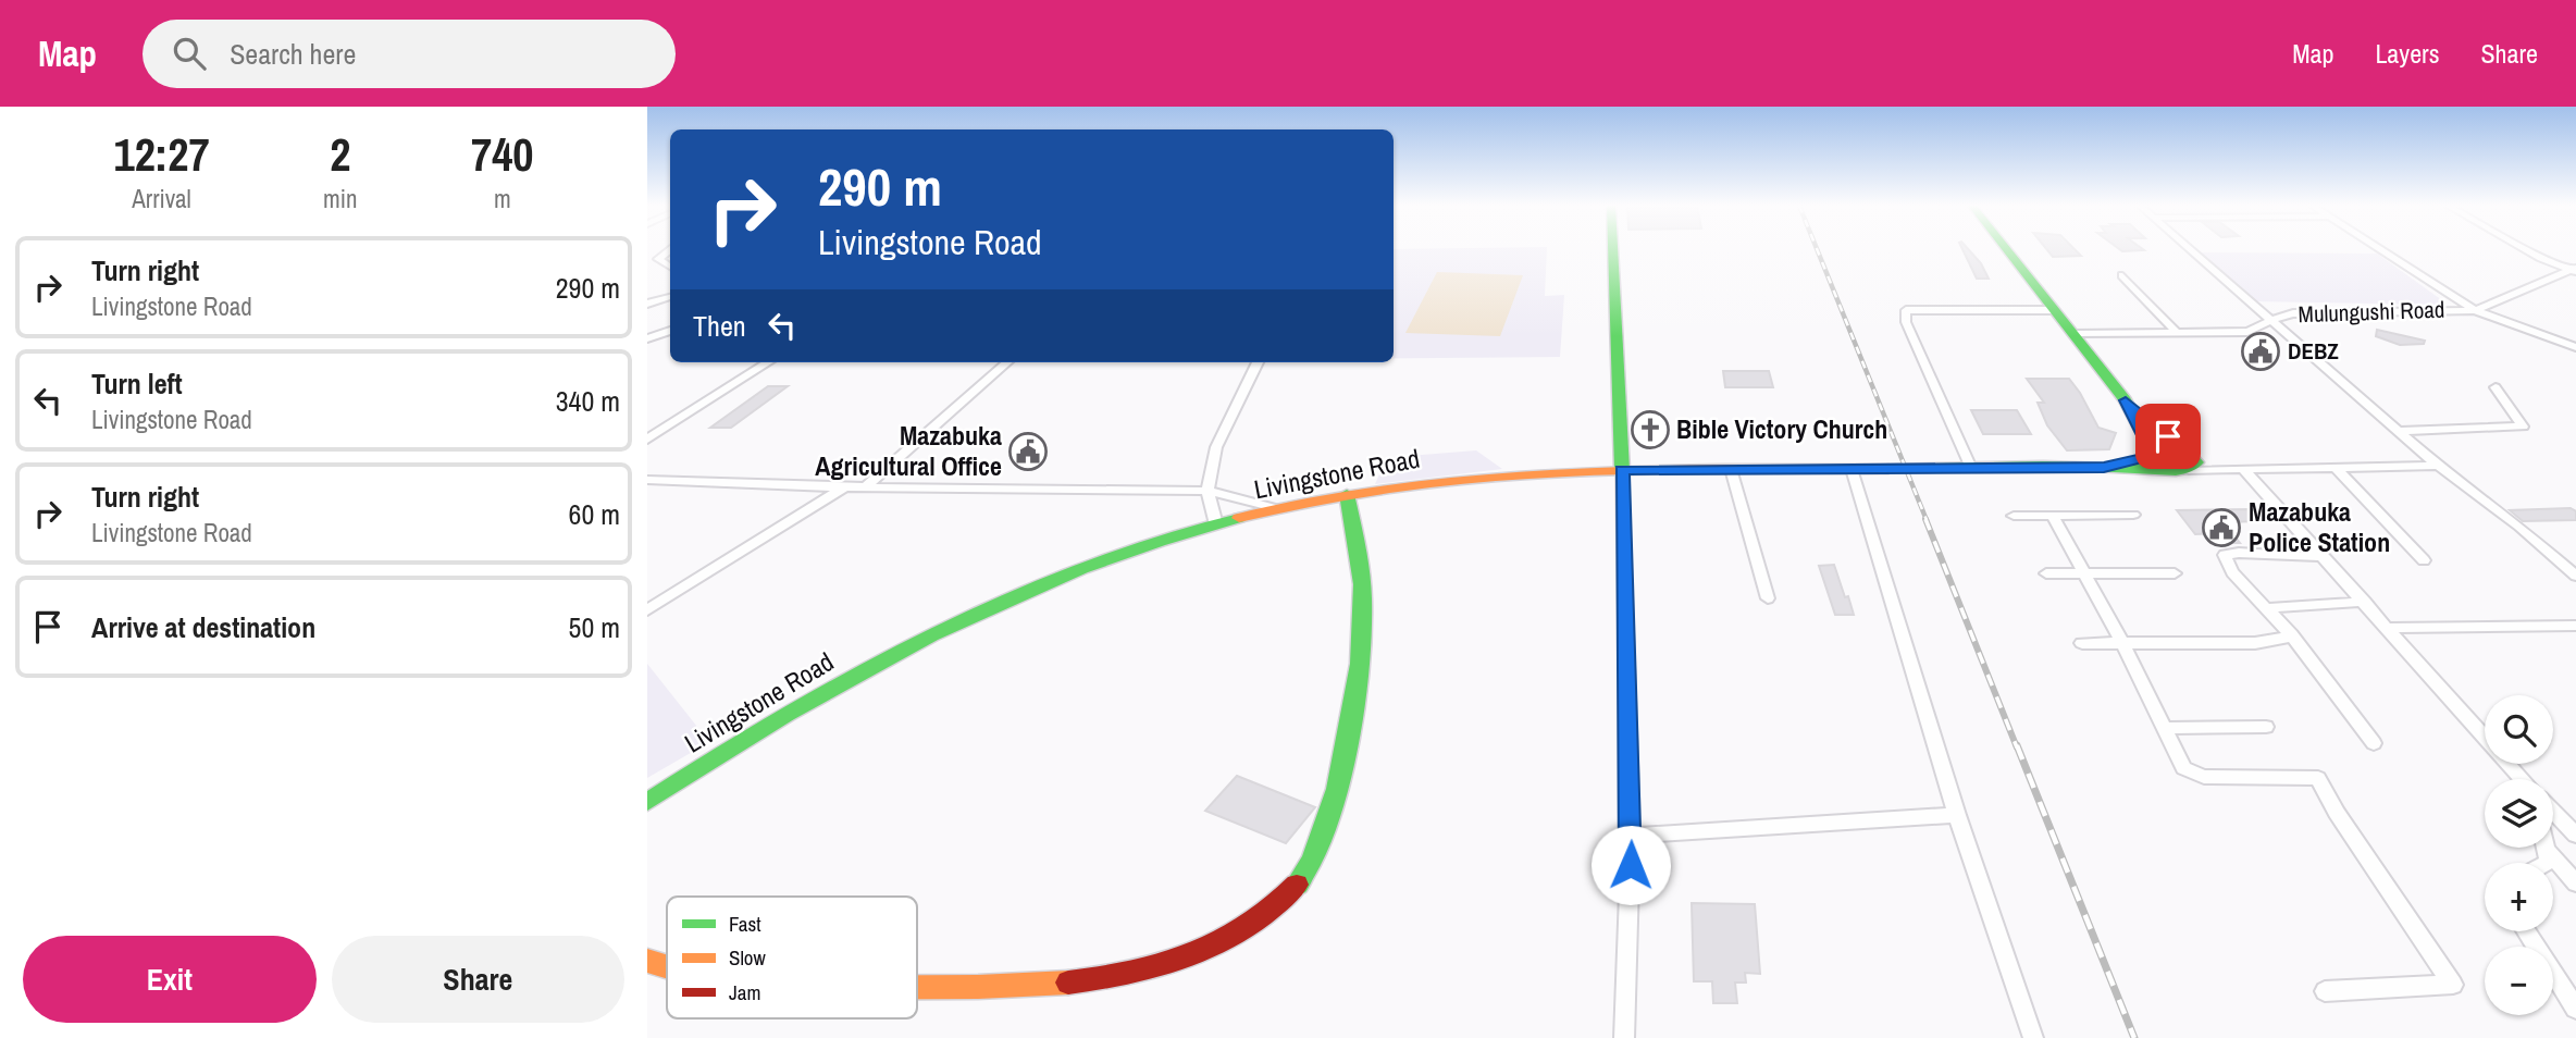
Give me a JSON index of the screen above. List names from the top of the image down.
{
  "streets": {
    "main road": ["Livingstone Road"],
    "street": ["Mulungushi Road"]
  },
  "places": {
    "public building": ["DEBZ", "Mazabuka Agricultural Office", "Mazabuka Police Station"],
    "church": ["Bible Victory Church"]
  },
  "legend": ["Fast", "Slow", "Jam"],
  "page": {
    "header": "Map",
    "search": "Search here",
    "nav": ["Map", "Layers", "Share"],
    "eta": [
      "12:27",
      "Arrival",
      "2",
      "min",
      "740",
      "m"
    ],
    "turn": ["290 m", "Livingstone Road"],
    "list": [
      {
        "name": "Turn right",
        "note": "Livingstone Road",
        "value": "290 m"
      },
      {
        "name": "Turn left",
        "note": "Livingstone Road",
        "value": "340 m"
      },
      {
        "name": "Turn right",
        "note": "Livingstone Road",
        "value": "60 m"
      },
      {
        "name": "Arrive at destination",
        "value": "50 m"
      }
    ],
    "then": "Then",
    "map_buttons": ["+", "−"],
    "buttons": ["Exit", "Share"]
  }
}
